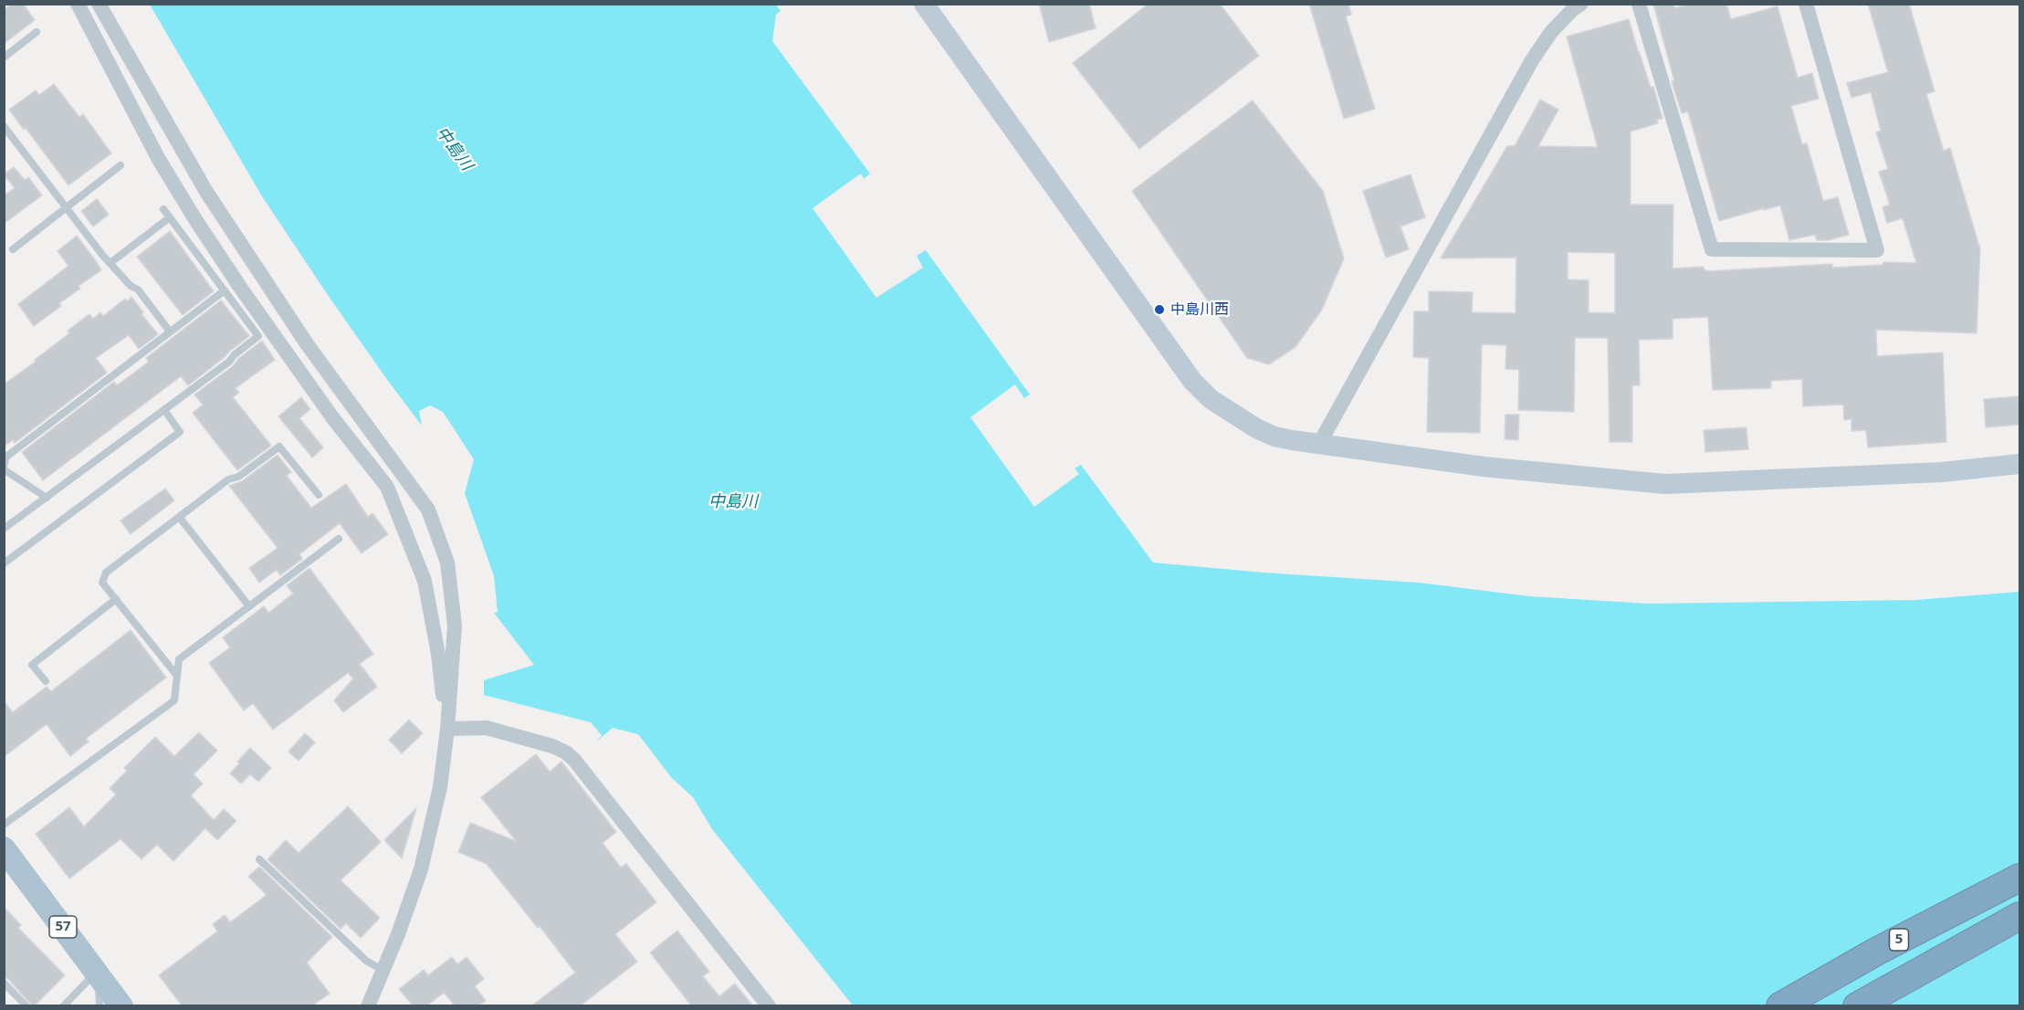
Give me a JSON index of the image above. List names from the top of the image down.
{
  "streets": {
    "highway": ["5"],
    "main road": ["57"]
  },
  "water": ["中島川"],
  "places": ["中島川西"]
}
